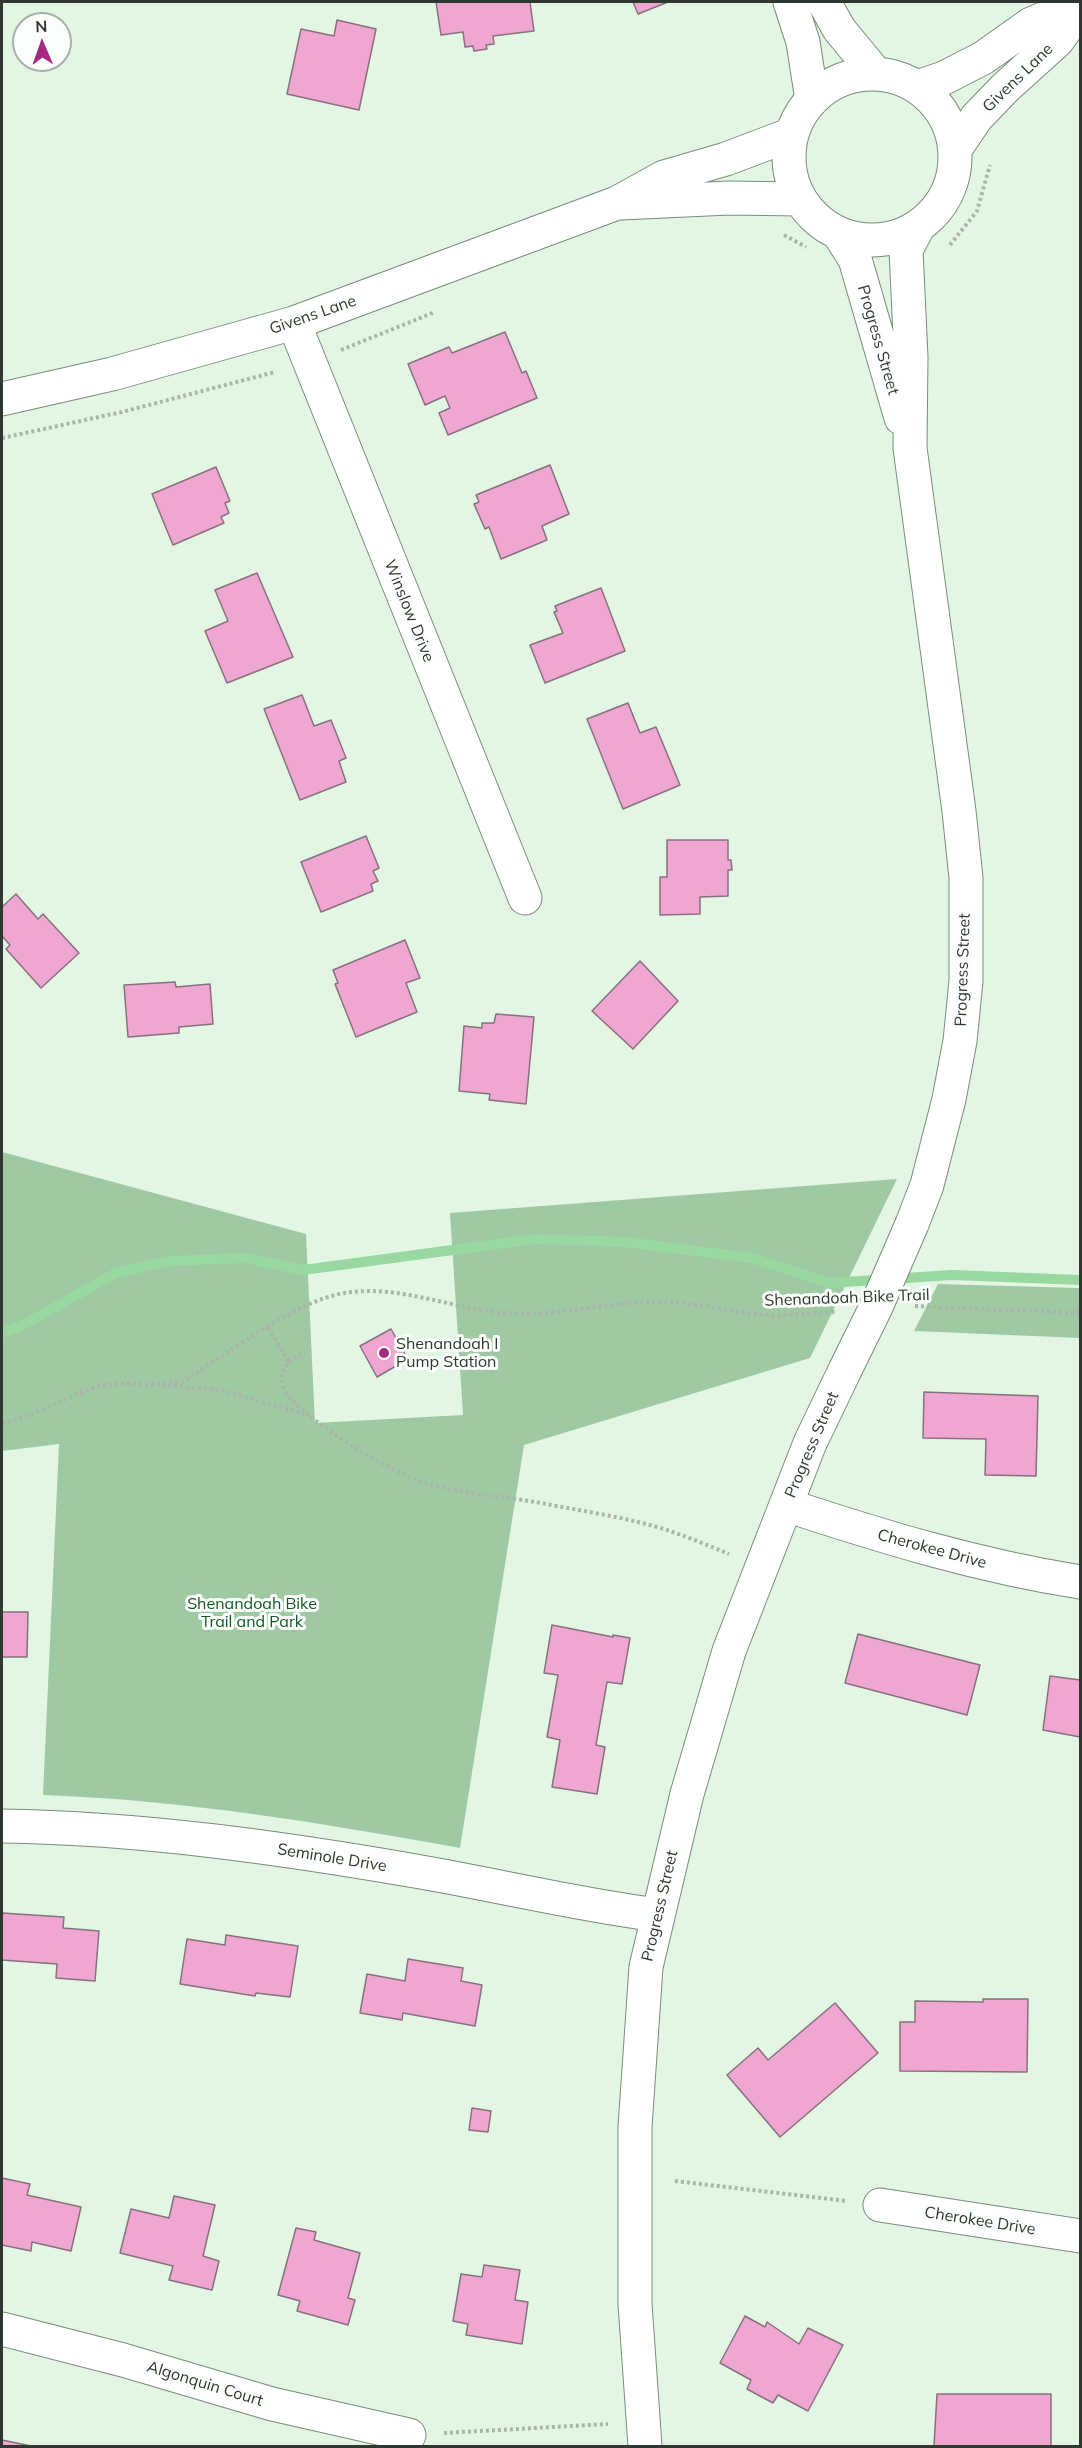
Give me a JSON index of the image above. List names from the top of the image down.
{
  "streets": {
    "street": [
      "Givens Lane",
      "Progress Street",
      "Winslow Drive",
      "Cherokee Drive",
      "Seminole Drive",
      "Algonquin Court"
    ],
    "path": ["Shenandoah Bike Trail"]
  },
  "crossings": [
    ["Givens Lane", "Progress Street"],
    ["Givens Lane", "Winslow Drive"],
    ["Progress Street", "Cherokee Drive"],
    ["Progress Street", "Seminole Drive"]
  ],
  "parks": ["Shenandoah Bike Trail and Park"],
  "places": ["Shenandoah I Pump Station"],
  "north": "top"
}
